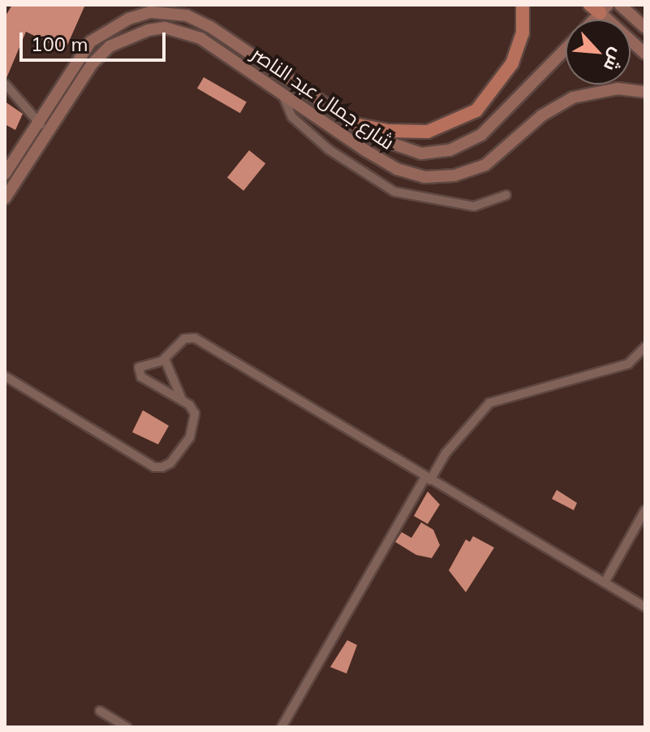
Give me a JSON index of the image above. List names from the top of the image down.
{
  "streets": {
    "main road": ["شارع جمال عبد الناصر"]
  },
  "scale_bar": "100 m",
  "north": "bottom right"
}
